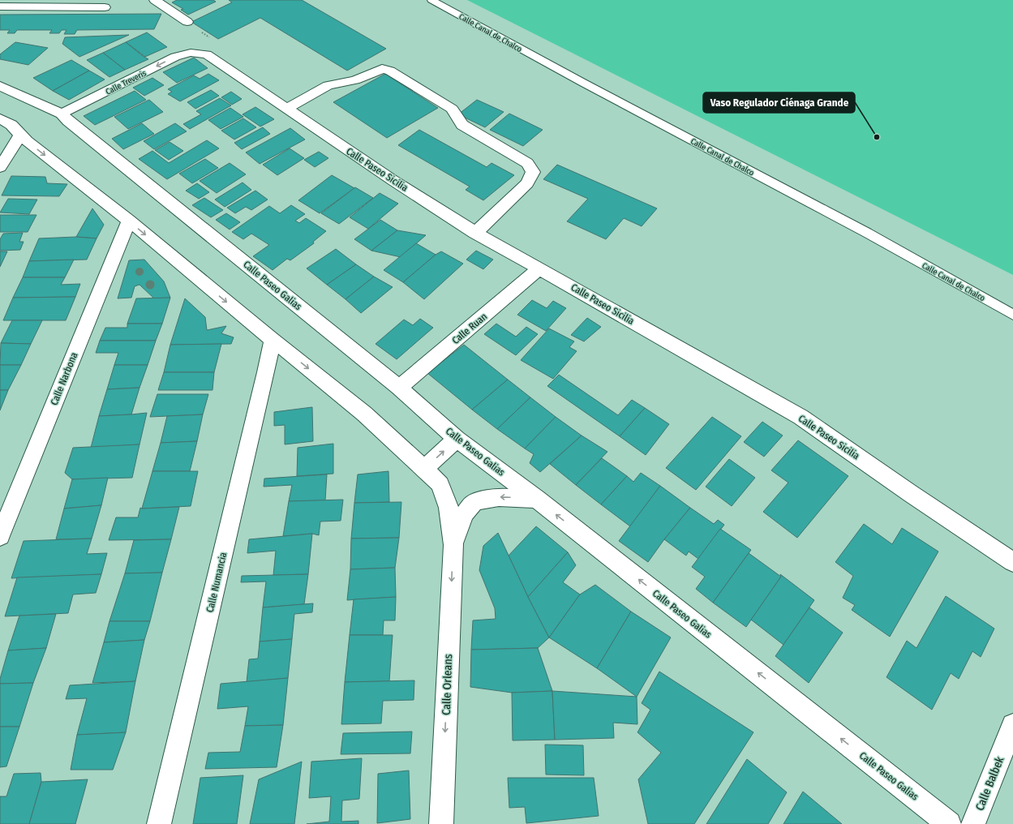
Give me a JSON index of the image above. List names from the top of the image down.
{
  "streets": {
    "street": [
      "Calle Treveris",
      "Calle Paseo Sicilia",
      "Calle Paseo Galias",
      "Calle Ruan",
      "Calle Narbona",
      "Calle Numancia",
      "Calle Orleans",
      "Calle Balbek"
    ],
    "lane": ["Calle Canal de Chalco"]
  },
  "crossings": [
    ["Calle Treveris", "Calle Paseo Sicilia"],
    ["Calle Treveris", "Calle Paseo Galias"],
    ["Calle Paseo Sicilia", "Calle Ruan"],
    ["Calle Paseo Galias", "Calle Ruan"]
  ],
  "one_way": ["Calle Treveris", "Calle Paseo Galias", "Calle Orleans"],
  "places": ["Vaso Regulador Ciénaga Grande"]
}
